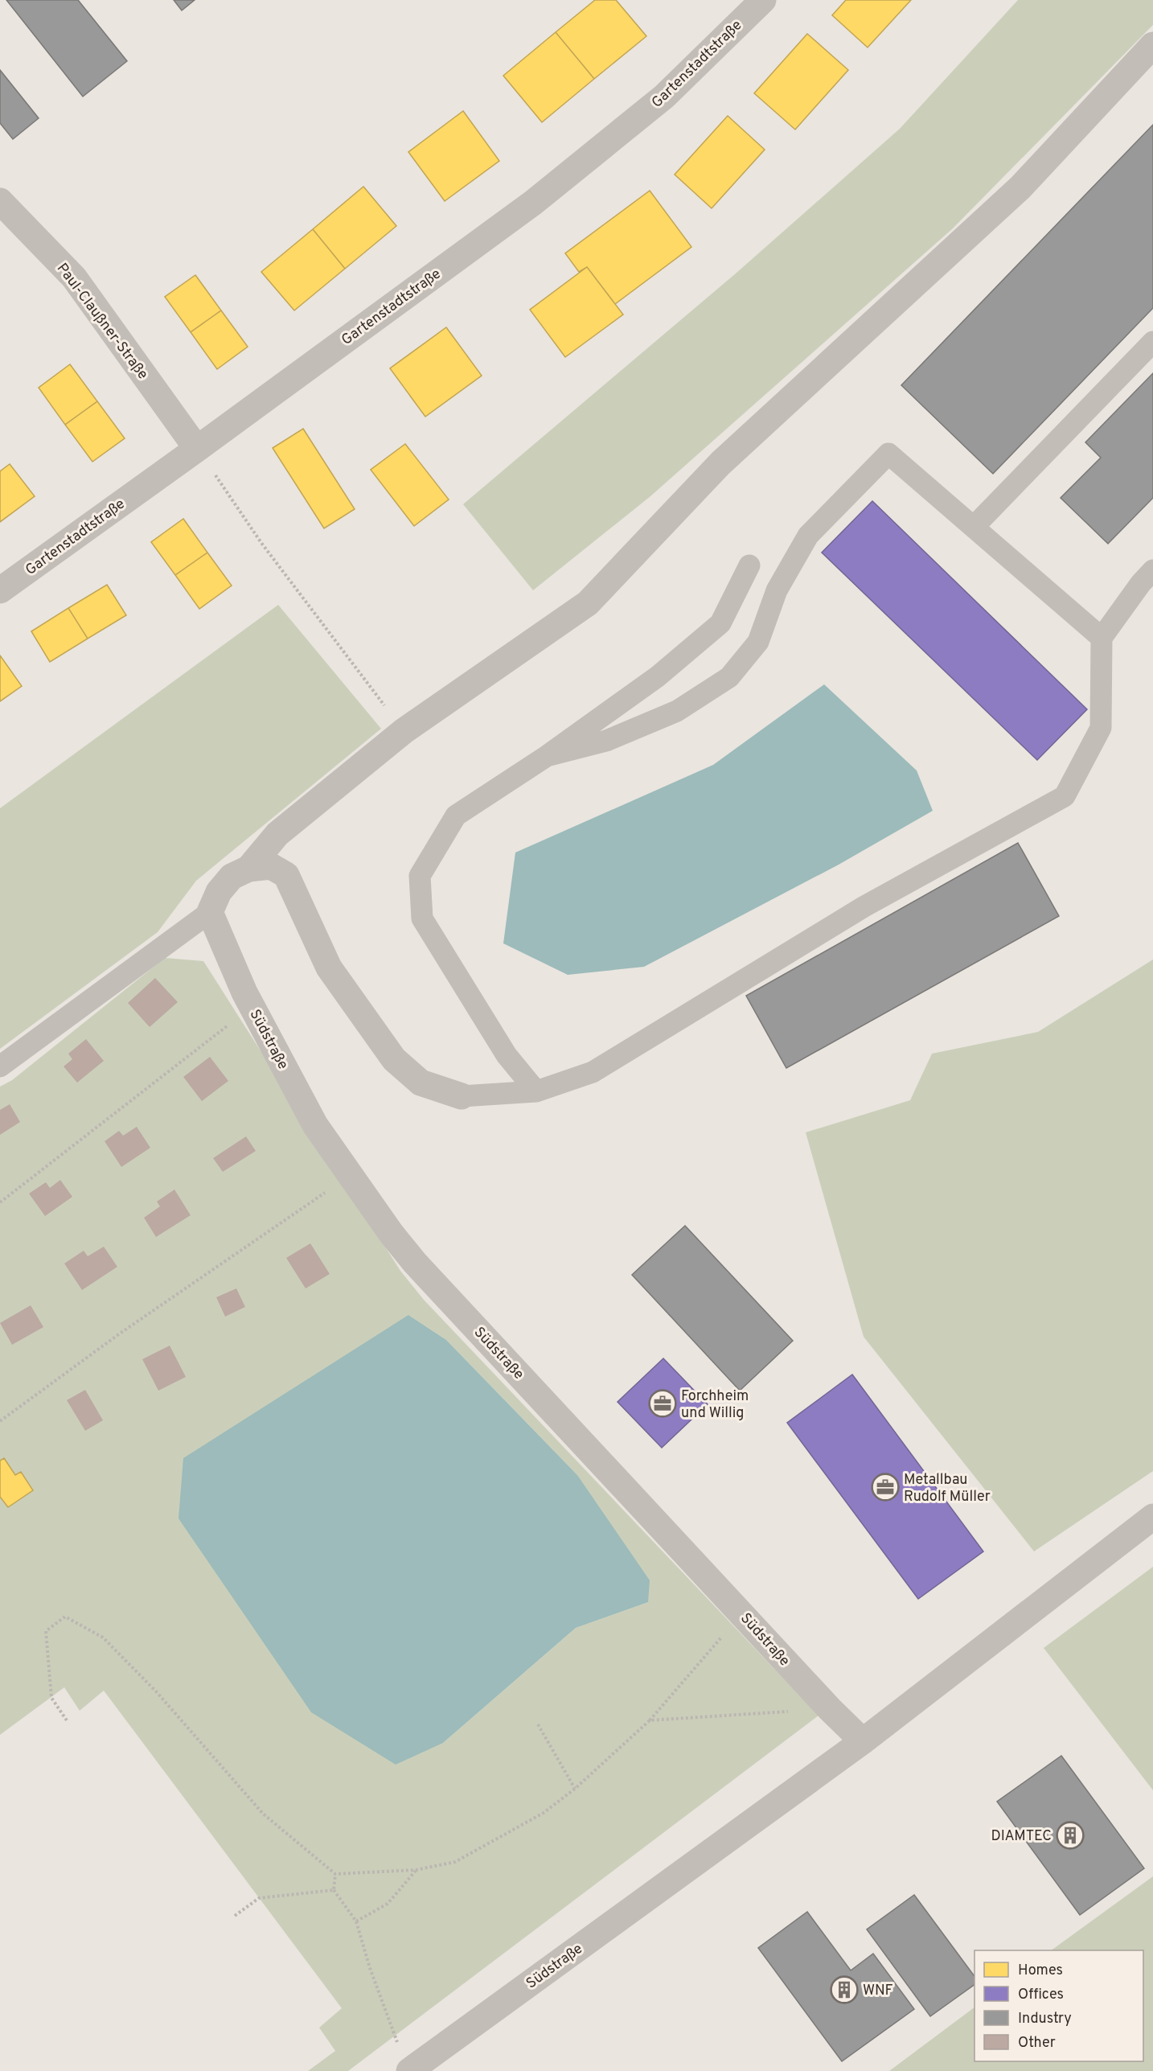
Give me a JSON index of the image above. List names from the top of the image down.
{
  "streets": {
    "street": ["Gartenstadtstraße", "Paul-Claußner-Straße", "Südstraße"]
  },
  "crossings": [
    ["Gartenstadtstraße", "Paul-Claußner-Straße"]
  ],
  "places": {
    "office": ["Forchheim und Willig", "Metallbau Rudolf Müller"],
    "building": ["DIAMTEC", "WNF"]
  },
  "legend": [
    "Homes",
    "Offices",
    "Industry",
    "Other"
  ]
}
